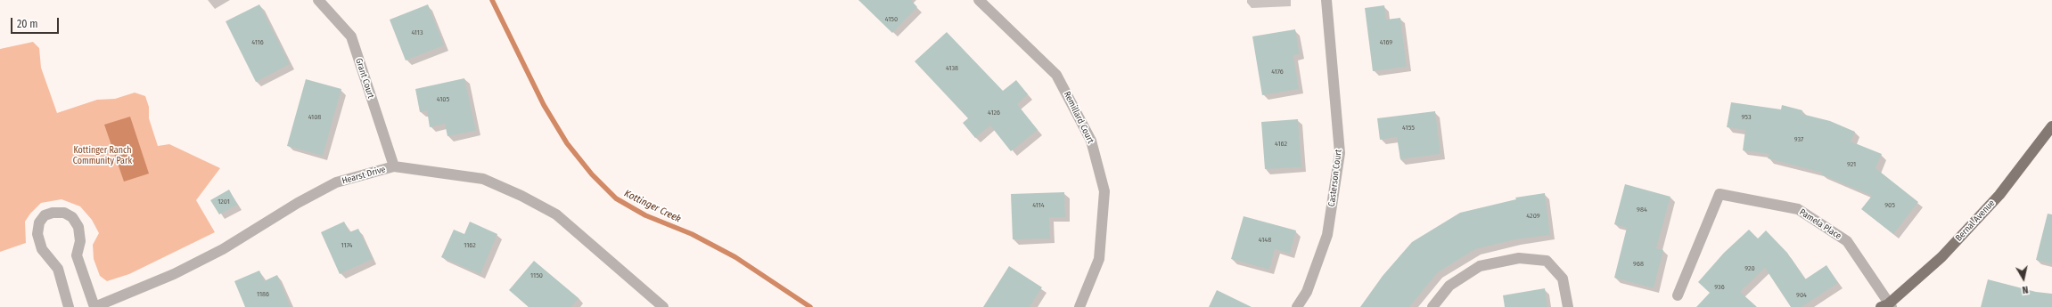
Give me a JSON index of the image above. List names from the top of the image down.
{
  "streets": {
    "main road": ["Bernal Avenue"],
    "street": [
      "Grant Court",
      "Remillard Court",
      "Hearst Drive",
      "Casterson Court",
      "Pamela Place"
    ]
  },
  "crossings": [
    ["Grant Court", "Hearst Drive"],
    ["Bernal Avenue", "Pamela Place"]
  ],
  "water": ["Kottinger Creek"],
  "parks": ["Kottinger Ranch Community Park"],
  "house_numbers": [
    "4150",
    "4113",
    "4116",
    "4169",
    "4138",
    "4176",
    "4105",
    "4126",
    "4108",
    "953",
    "4155",
    "937",
    "4162",
    "921",
    "1201",
    "4114",
    "905",
    "984",
    "4209",
    "4148",
    "1174",
    "1162",
    "968",
    "920",
    "1150",
    "936",
    "1186",
    "904"
  ],
  "scale_bar": "20 m",
  "north": "bottom"
}
